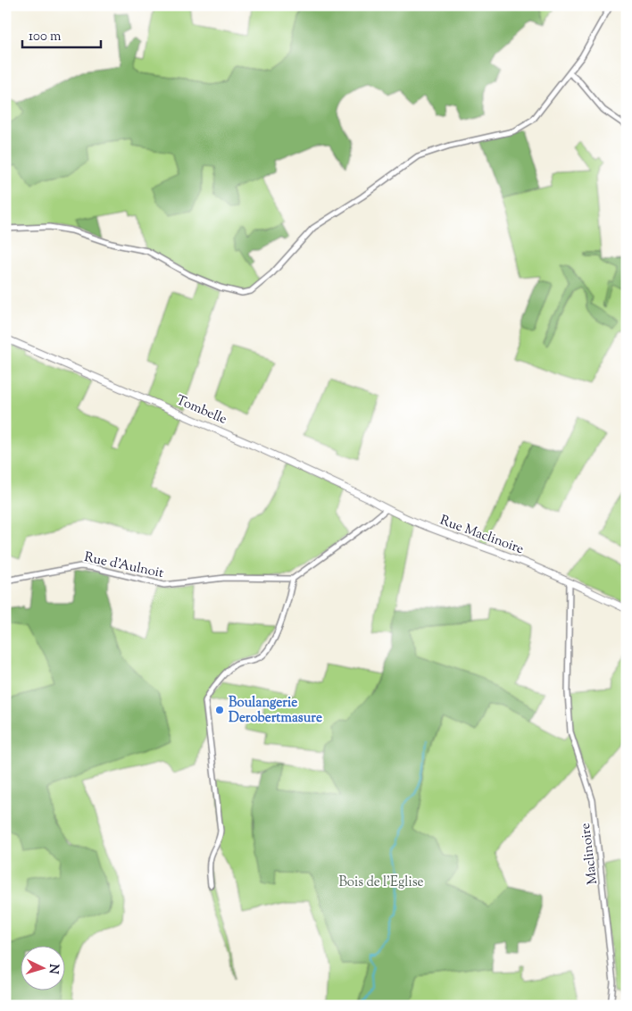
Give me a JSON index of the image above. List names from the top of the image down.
{
  "streets": {
    "street": [
      "Tombelle",
      "Rue Maclinoire",
      "Rue d'Aulnoit",
      "Maclinoire"
    ]
  },
  "crossings": [
    ["Tombelle", "Rue Maclinoire"],
    ["Rue Maclinoire", "Maclinoire"]
  ],
  "parks": ["Bois de l'Eglise"],
  "places": ["Boulangerie Derobertmasure"],
  "scale_bar": "100 m",
  "north": "right"
}
